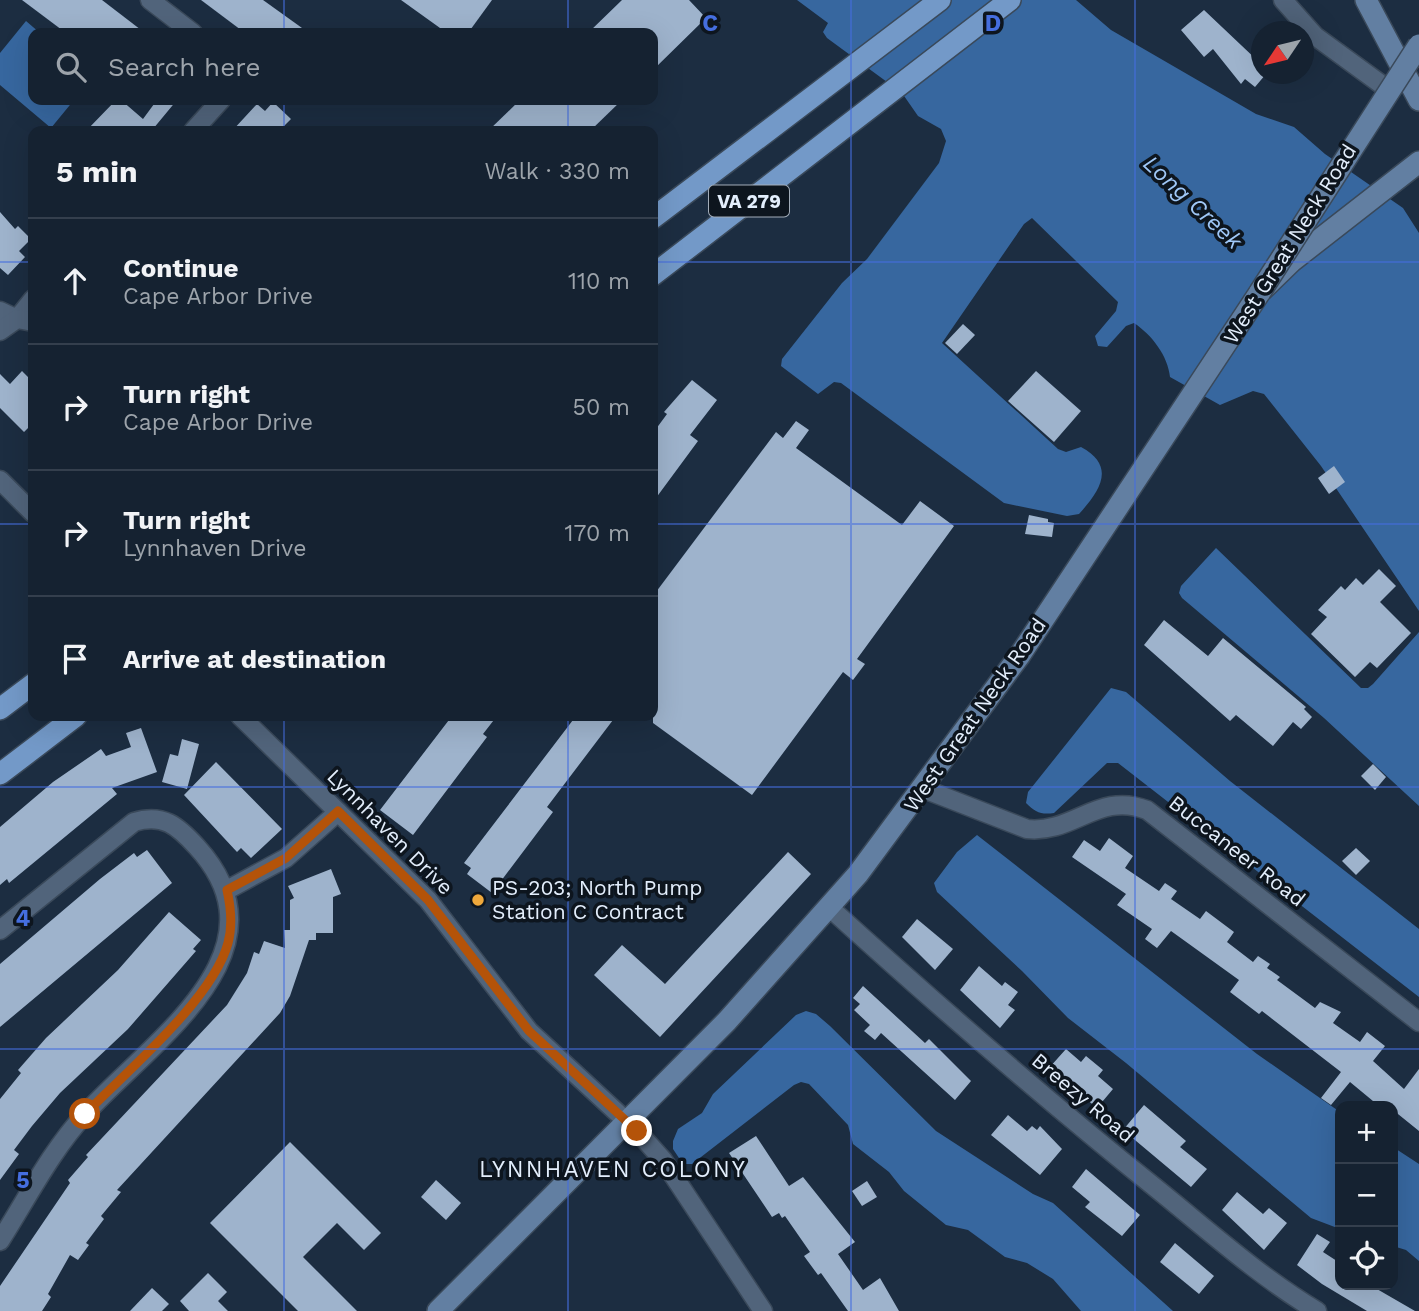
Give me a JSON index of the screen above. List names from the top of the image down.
{
  "streets": {
    "main road": ["VA 279"],
    "street": [
      "West Great Neck Road",
      "Lynnhaven Drive",
      "Buccaneer Road",
      "Breezy Road"
    ]
  },
  "crossings": [
    ["West Great Neck Road", "Lynnhaven Drive"],
    ["West Great Neck Road", "Buccaneer Road"],
    ["West Great Neck Road", "Breezy Road"]
  ],
  "districts": ["LYNNHAVEN COLONY"],
  "water": ["Long Creek"],
  "places": ["PS-203; North Pump Station C Contract"],
  "north": "bottom left",
  "page": {
    "search": "Search here",
    "heading": ["5 min", "Walk · 330 m"],
    "list": [
      ["Continue", "Cape Arbor Drive", "110 m"],
      ["Turn right", "Cape Arbor Drive", "50 m"],
      ["Turn right", "Lynnhaven Drive", "170 m"],
      "Arrive at destination"
    ],
    "map_buttons": ["+", "−"]
  },
  "grid": {
    "columns": ["C", "D"],
    "rows": ["4", "5"]
  }
}
